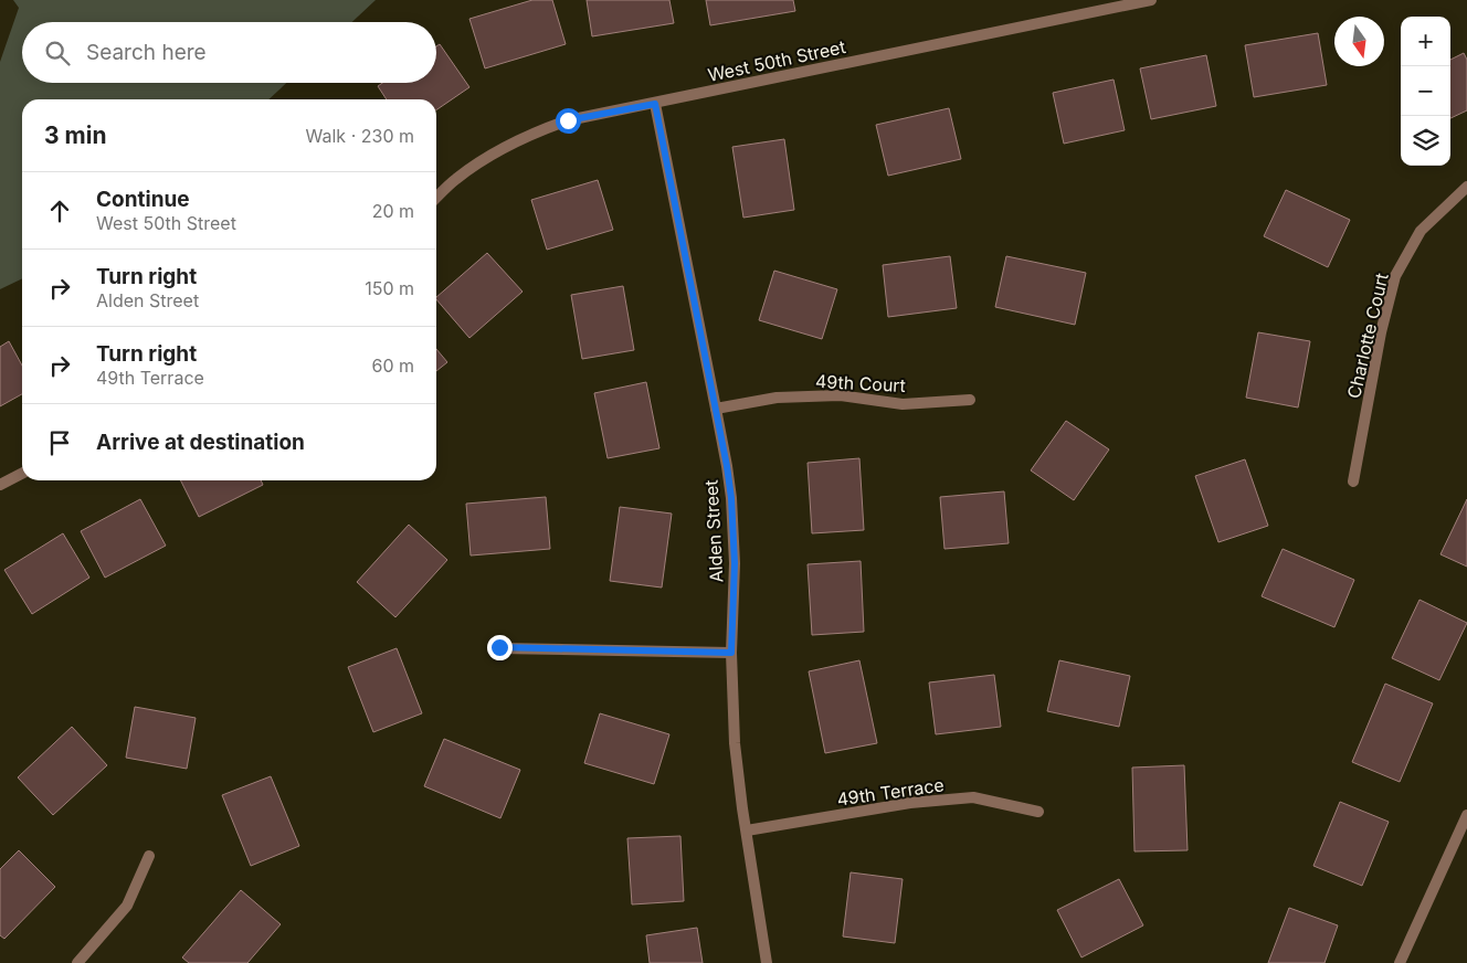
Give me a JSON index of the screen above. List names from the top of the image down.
{
  "streets": {
    "street": [
      "West 50th Street",
      "Charlotte Court",
      "49th Court",
      "Alden Street",
      "49th Terrace"
    ]
  },
  "crossings": [
    ["West 50th Street", "Alden Street"],
    ["49th Court", "Alden Street"],
    ["Alden Street", "49th Terrace"]
  ],
  "north": "bottom",
  "page": {
    "map_buttons": ["+", "−"],
    "search": "Search here",
    "heading": ["3 min", "Walk · 230 m"],
    "list": [
      ["Continue", "West 50th Street", "20 m"],
      ["Turn right", "Alden Street", "150 m"],
      ["Turn right", "49th Terrace", "60 m"],
      "Arrive at destination"
    ]
  }
}
